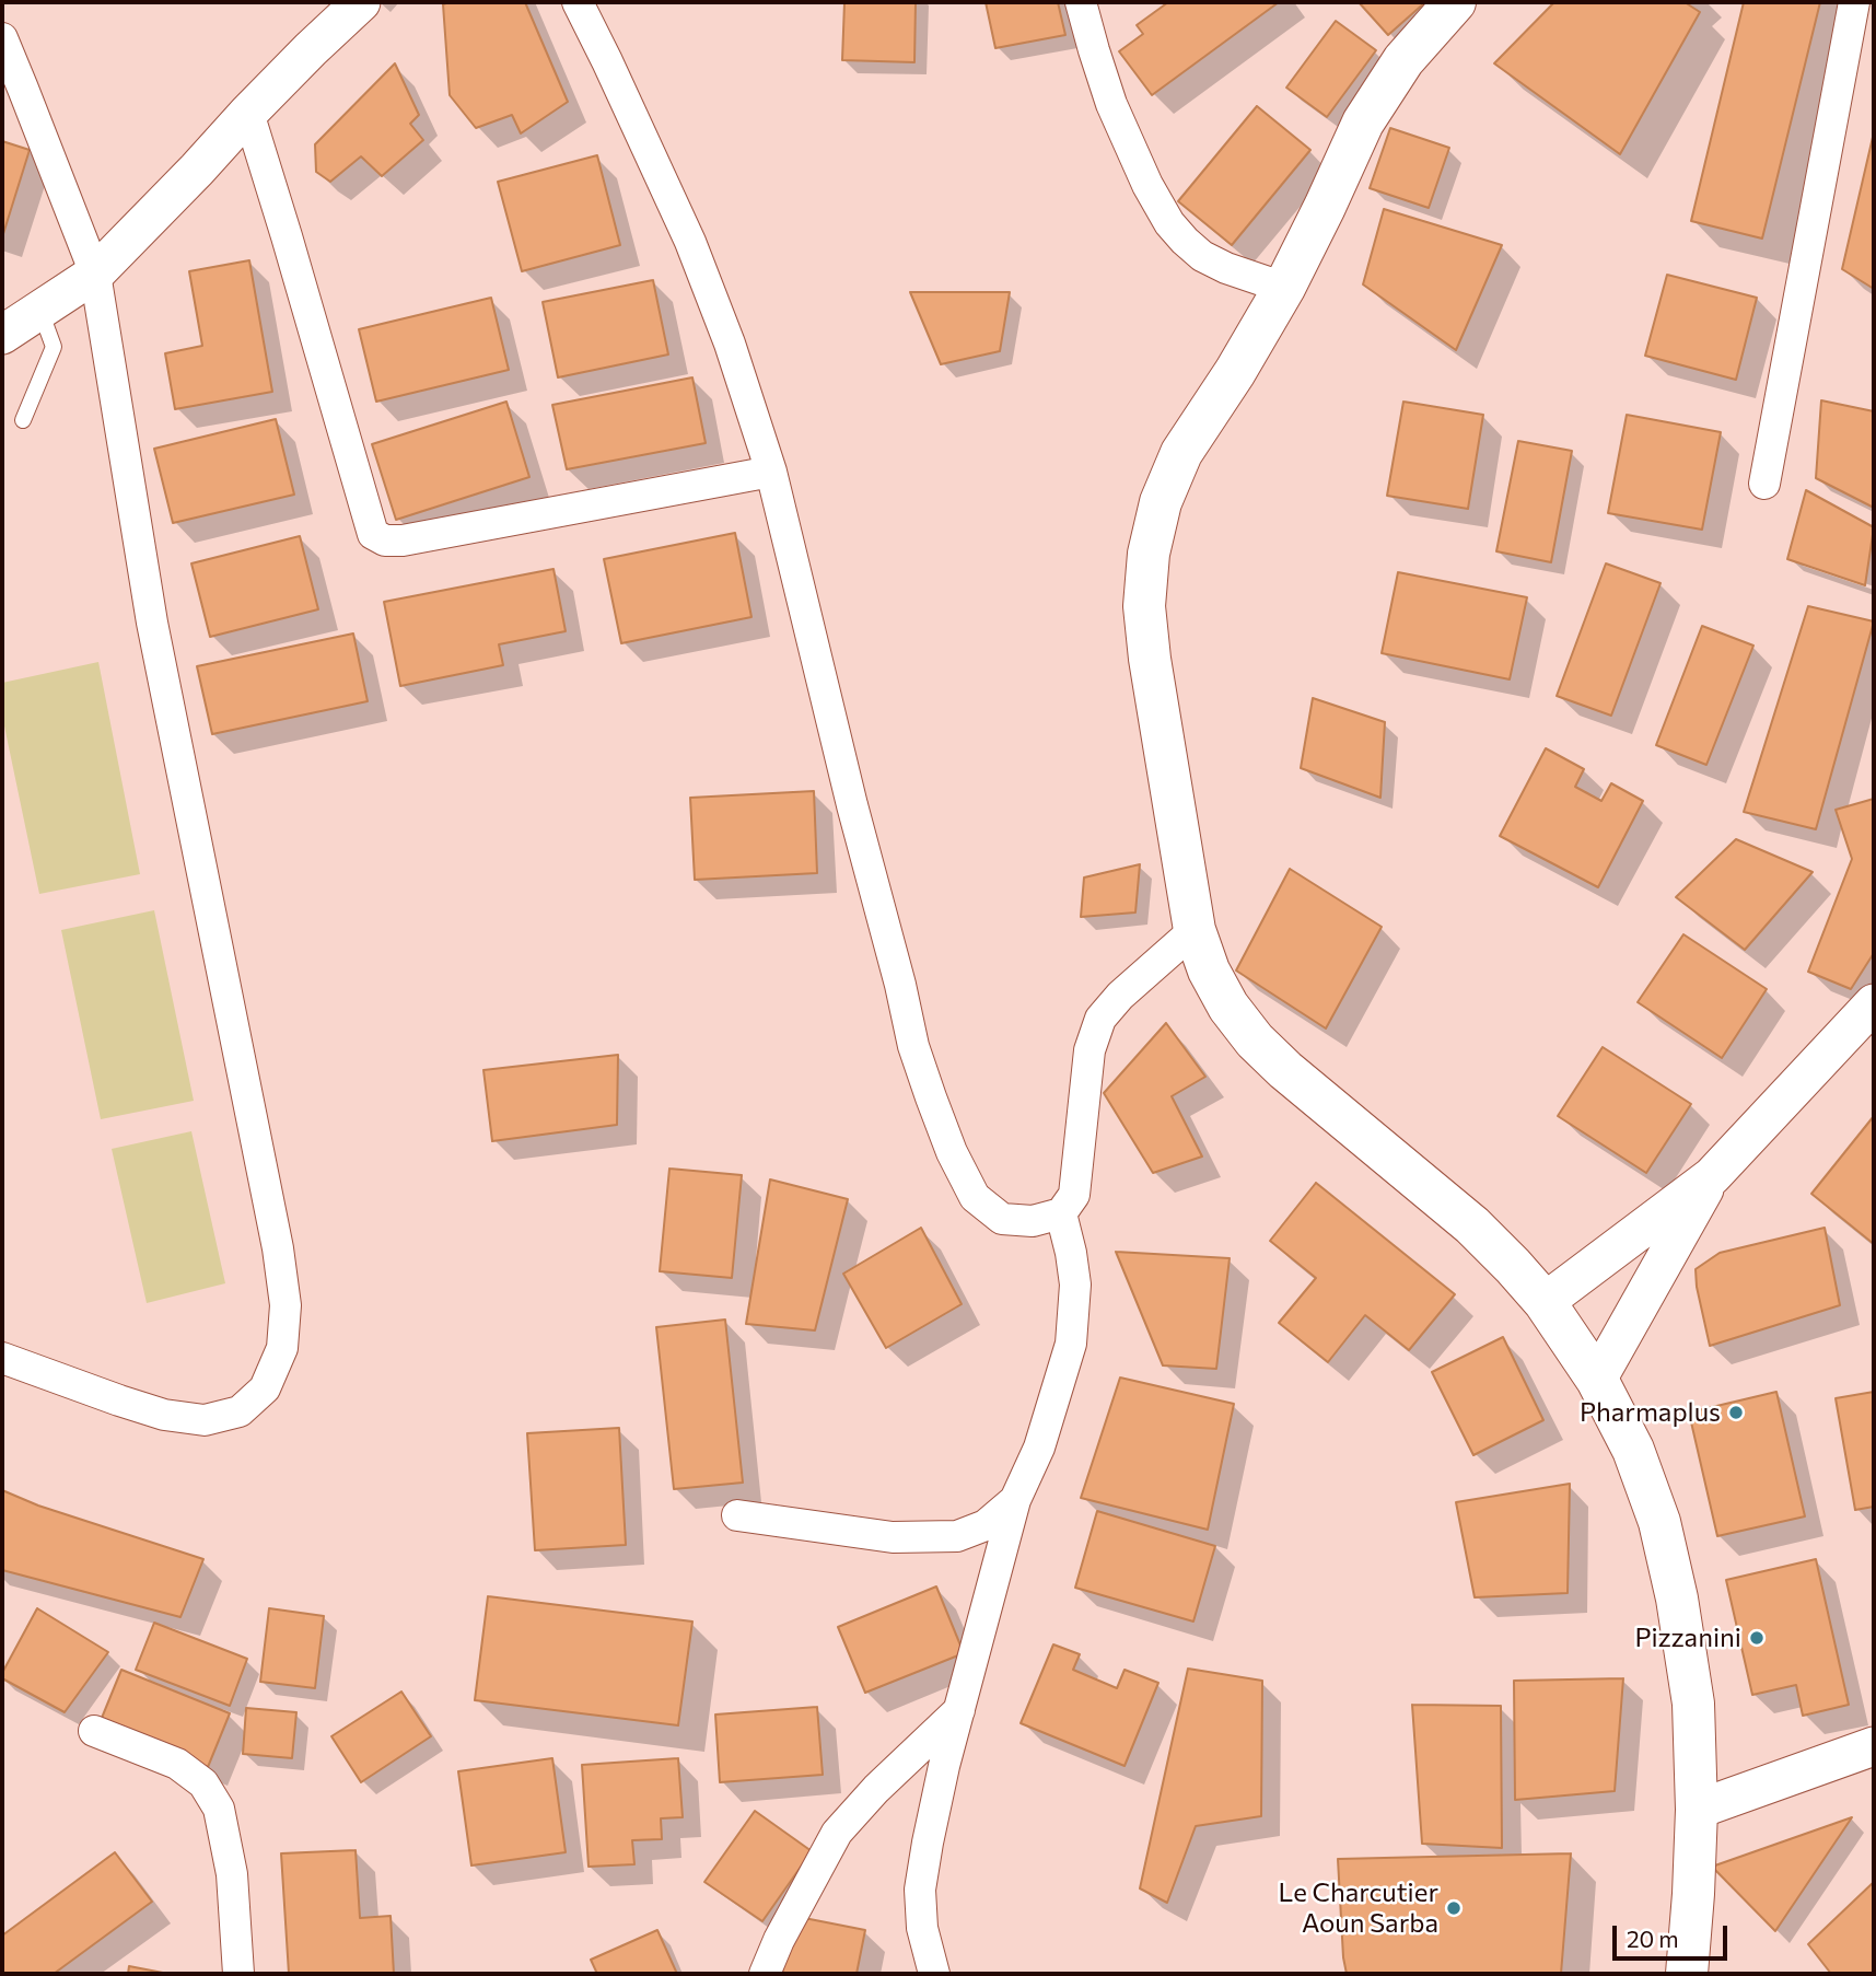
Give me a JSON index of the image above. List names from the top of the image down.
{
  "places": ["Pharmaplus", "Pizzanini", "Le Charcutier Aoun Sarba"],
  "scale_bar": "20 m"
}
